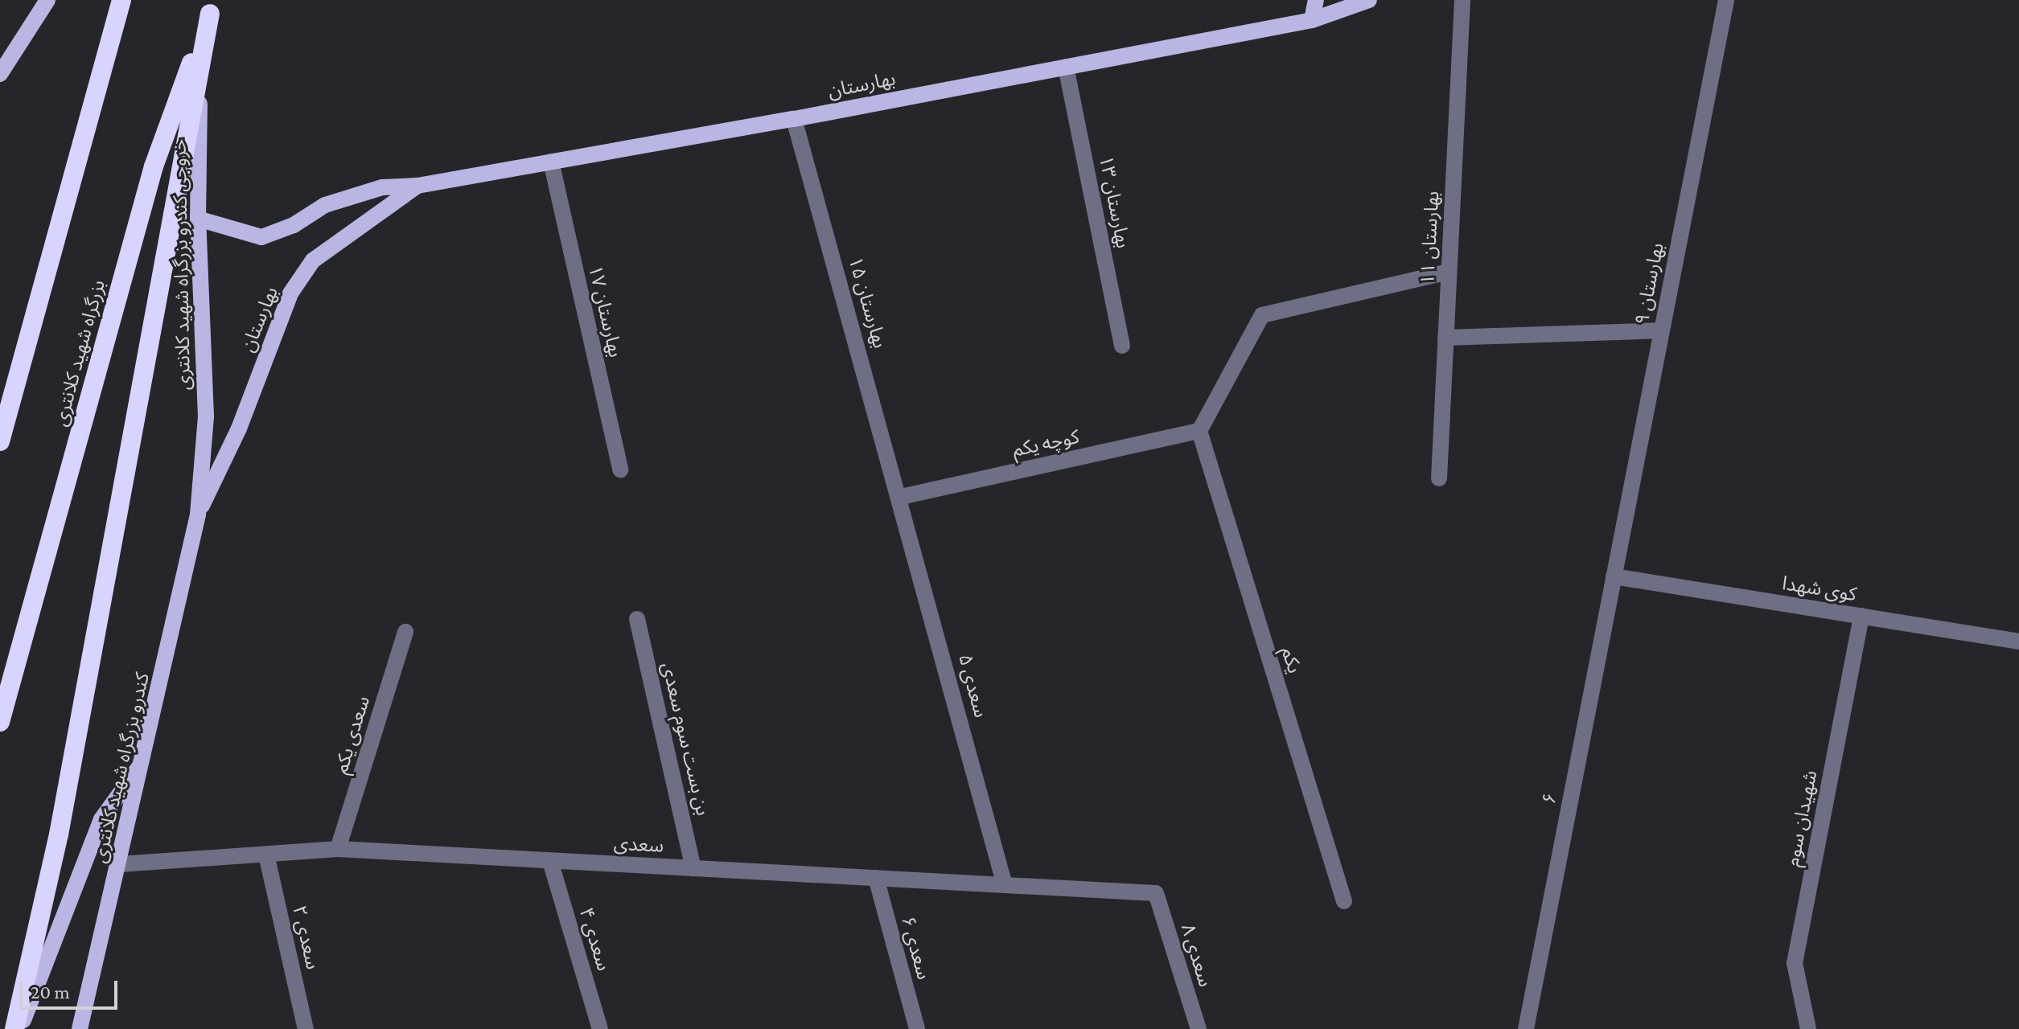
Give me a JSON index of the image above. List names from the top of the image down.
{
  "streets": {
    "highway": ["بزرگراه شهید کلانتری"],
    "main road": ["بهارستان", "خروجی کندرو بزرگراه شهید کلانتری", "کندرو بزرگراه شهید کلانتری"],
    "street": [
      "۱۳ بهارستان",
      "۱۱ بهارستان",
      "۹ بهارستان",
      "۱۵ بهارستان",
      "۱۷ بهارستان",
      "کوچه یکم",
      "کوی شهدا",
      "یکم",
      "سعدی ۵",
      "سعدی یکم",
      "بن بست سوم سعدی",
      "۶",
      "شهیدان سوم",
      "سعدی",
      "سعدی ۲",
      "سعدی ۴",
      "سعدی ۶",
      "سعدی ۸"
    ]
  },
  "crossings": [
    ["بهارستان", "۱۳ بهارستان"],
    ["بهارستان", "خروجی کندرو بزرگراه شهید کلانتری"],
    ["بهارستان", "۱۵ بهارستان"],
    ["بهارستان", "۱۷ بهارستان"],
    ["بهارستان", "کندرو بزرگراه شهید کلانتری"],
    ["خروجی کندرو بزرگراه شهید کلانتری", "بزرگراه شهید کلانتری"],
    ["خروجی کندرو بزرگراه شهید کلانتری", "کندرو بزرگراه شهید کلانتری"],
    ["۹ بهارستان", "کوی شهدا"],
    ["۹ بهارستان", "۶"],
    ["۱۵ بهارستان", "کوچه یکم"],
    ["۱۵ بهارستان", "سعدی ۵"],
    ["کوچه یکم", "یکم"],
    ["کوچه یکم", "سعدی ۵"],
    ["کوی شهدا", "۶"],
    ["کوی شهدا", "شهیدان سوم"],
    ["سعدی ۵", "سعدی"],
    ["سعدی یکم", "سعدی"],
    ["بن بست سوم سعدی", "سعدی"],
    ["کندرو بزرگراه شهید کلانتری", "سعدی"],
    ["سعدی", "سعدی ۲"],
    ["سعدی", "سعدی ۴"],
    ["سعدی", "سعدی ۶"],
    ["سعدی", "سعدی ۸"]
  ],
  "scale_bar": "20 m"
}
